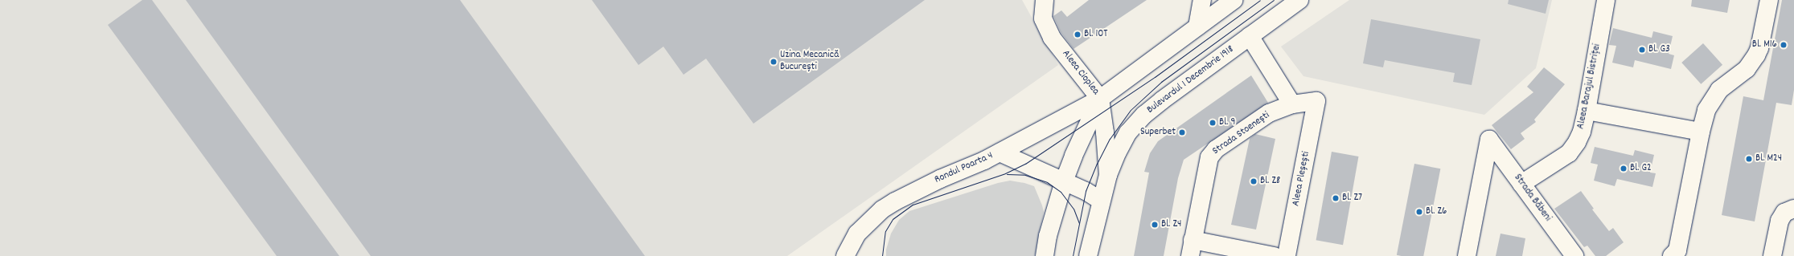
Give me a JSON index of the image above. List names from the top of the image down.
{
  "streets": {
    "street": [
      "Aleea Cioplea",
      "Bulevardul 1 Decembrie 1918",
      "Aleea Barajul Bistriței",
      "Strada Stoenești",
      "Rondul Poarta 4",
      "Aleea Pleșești",
      "Strada Băbeni"
    ]
  },
  "crossings": [
    ["Aleea Cioplea", "Bulevardul 1 Decembrie 1918"],
    ["Aleea Cioplea", "Rondul Poarta 4"],
    ["Aleea Barajul Bistriței", "Strada Băbeni"],
    ["Strada Stoenești", "Aleea Pleșești"]
  ],
  "places": [
    "Bl. 10T",
    "Bl. M16",
    "Bl. G3",
    "Uzina Mecanică București",
    "Bl. 9",
    "Superbet",
    "Bl. M24",
    "Bl. G2",
    "Bl. Z8",
    "Bl. Z7",
    "Bl. Z6",
    "Bl. Z4"
  ]
}
